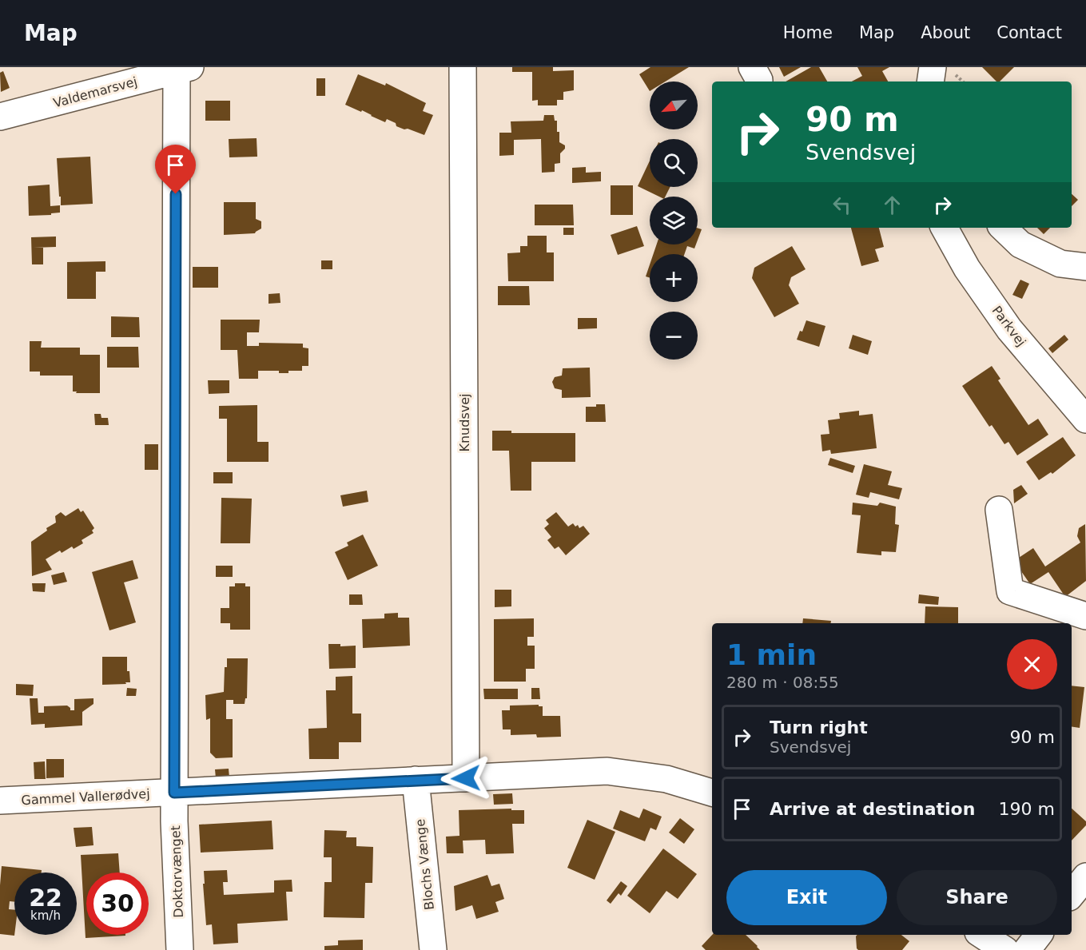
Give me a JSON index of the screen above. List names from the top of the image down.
{
  "streets": {
    "street": [
      "Valdemarsvej",
      "Parkvej",
      "Knudsvej",
      "Gammel Vallerødvej",
      "Blochs Vænge",
      "Doktorvænget"
    ]
  },
  "crossings": [
    ["Valdemarsvej", "Doktorvænget"],
    ["Knudsvej", "Gammel Vallerødvej"],
    ["Gammel Vallerødvej", "Blochs Vænge"],
    ["Gammel Vallerødvej", "Doktorvænget"]
  ],
  "north": "bottom left",
  "page": {
    "header": "Map",
    "nav": [
      "Home",
      "Map",
      "About",
      "Contact"
    ],
    "map_buttons": ["+", "−"],
    "turn": ["90 m", "Svendsvej"],
    "heading": ["1 min", "280 m · 08:55"],
    "list": [
      {
        "name": "Turn right",
        "note": "Svendsvej",
        "value": "90 m"
      },
      {
        "name": "Arrive at destination",
        "value": "190 m"
      }
    ],
    "buttons": ["Exit", "Share"],
    "speed": "22 km/h",
    "limit": "30"
  }
}
